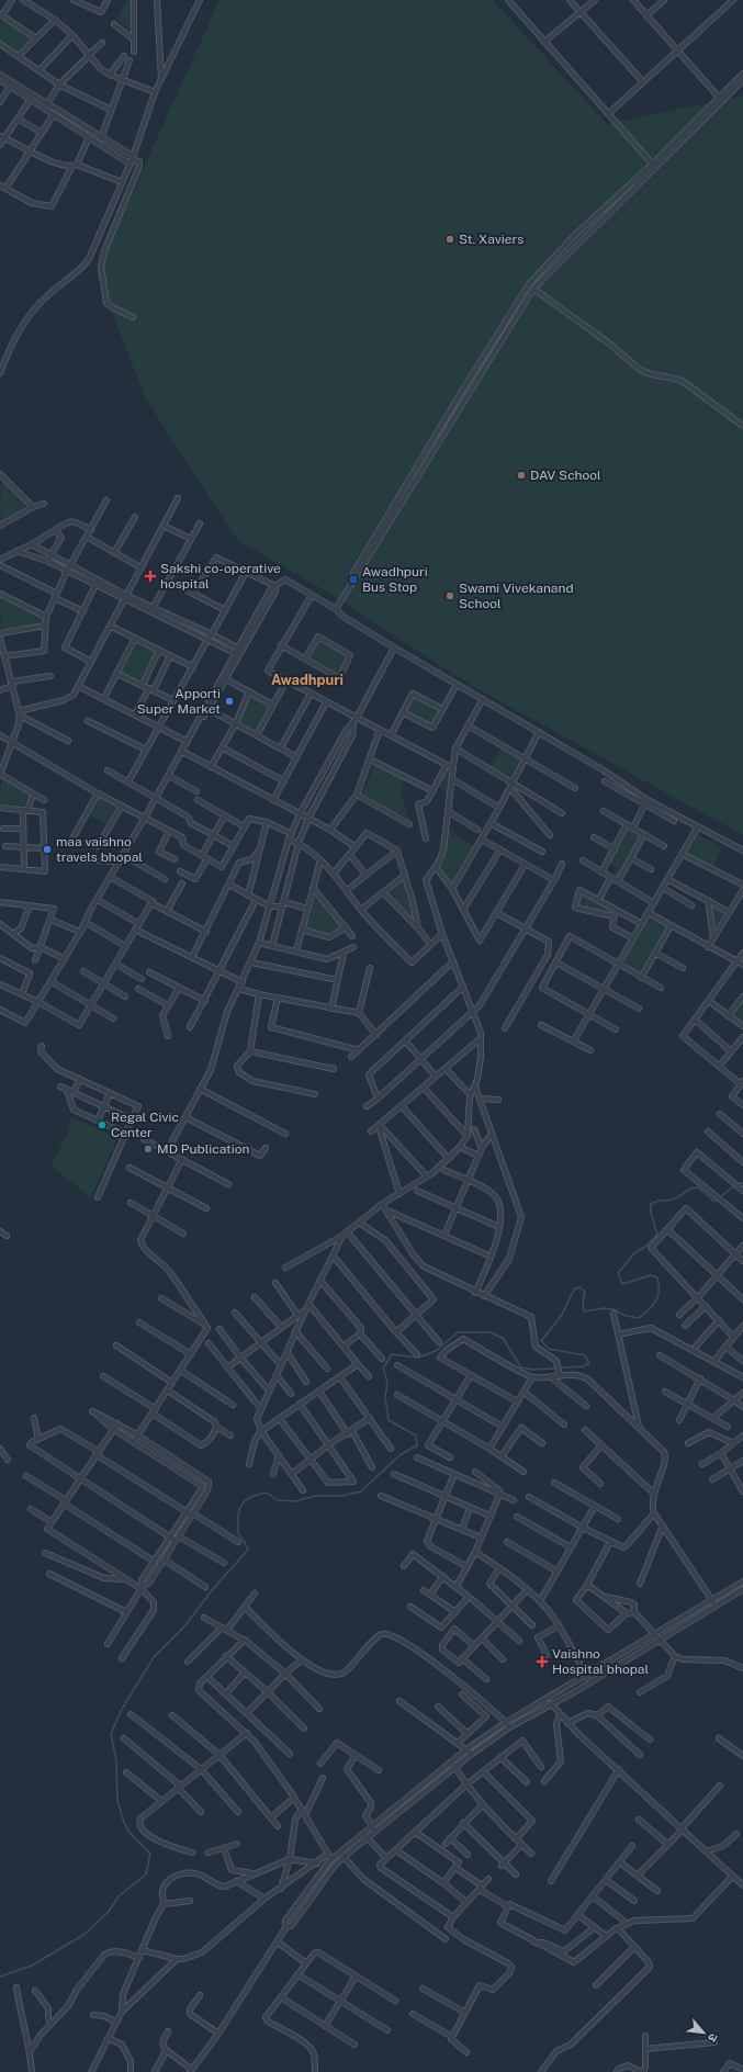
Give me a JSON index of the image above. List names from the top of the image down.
{
  "districts": ["Awadhpuri"],
  "places": {
    "other": [
      "St. Xaviers",
      "DAV School",
      "Swami Vivekanand School",
      "Apporti Super Market",
      "maa vaishno travels bhopal",
      "Regal Civic Center",
      "MD Publication"
    ],
    "health": ["Sakshi co-operative hospital", "Vaishno Hospital bhopal"],
    "transit": ["Awadhpuri Bus Stop"]
  },
  "north": "bottom right"
}
